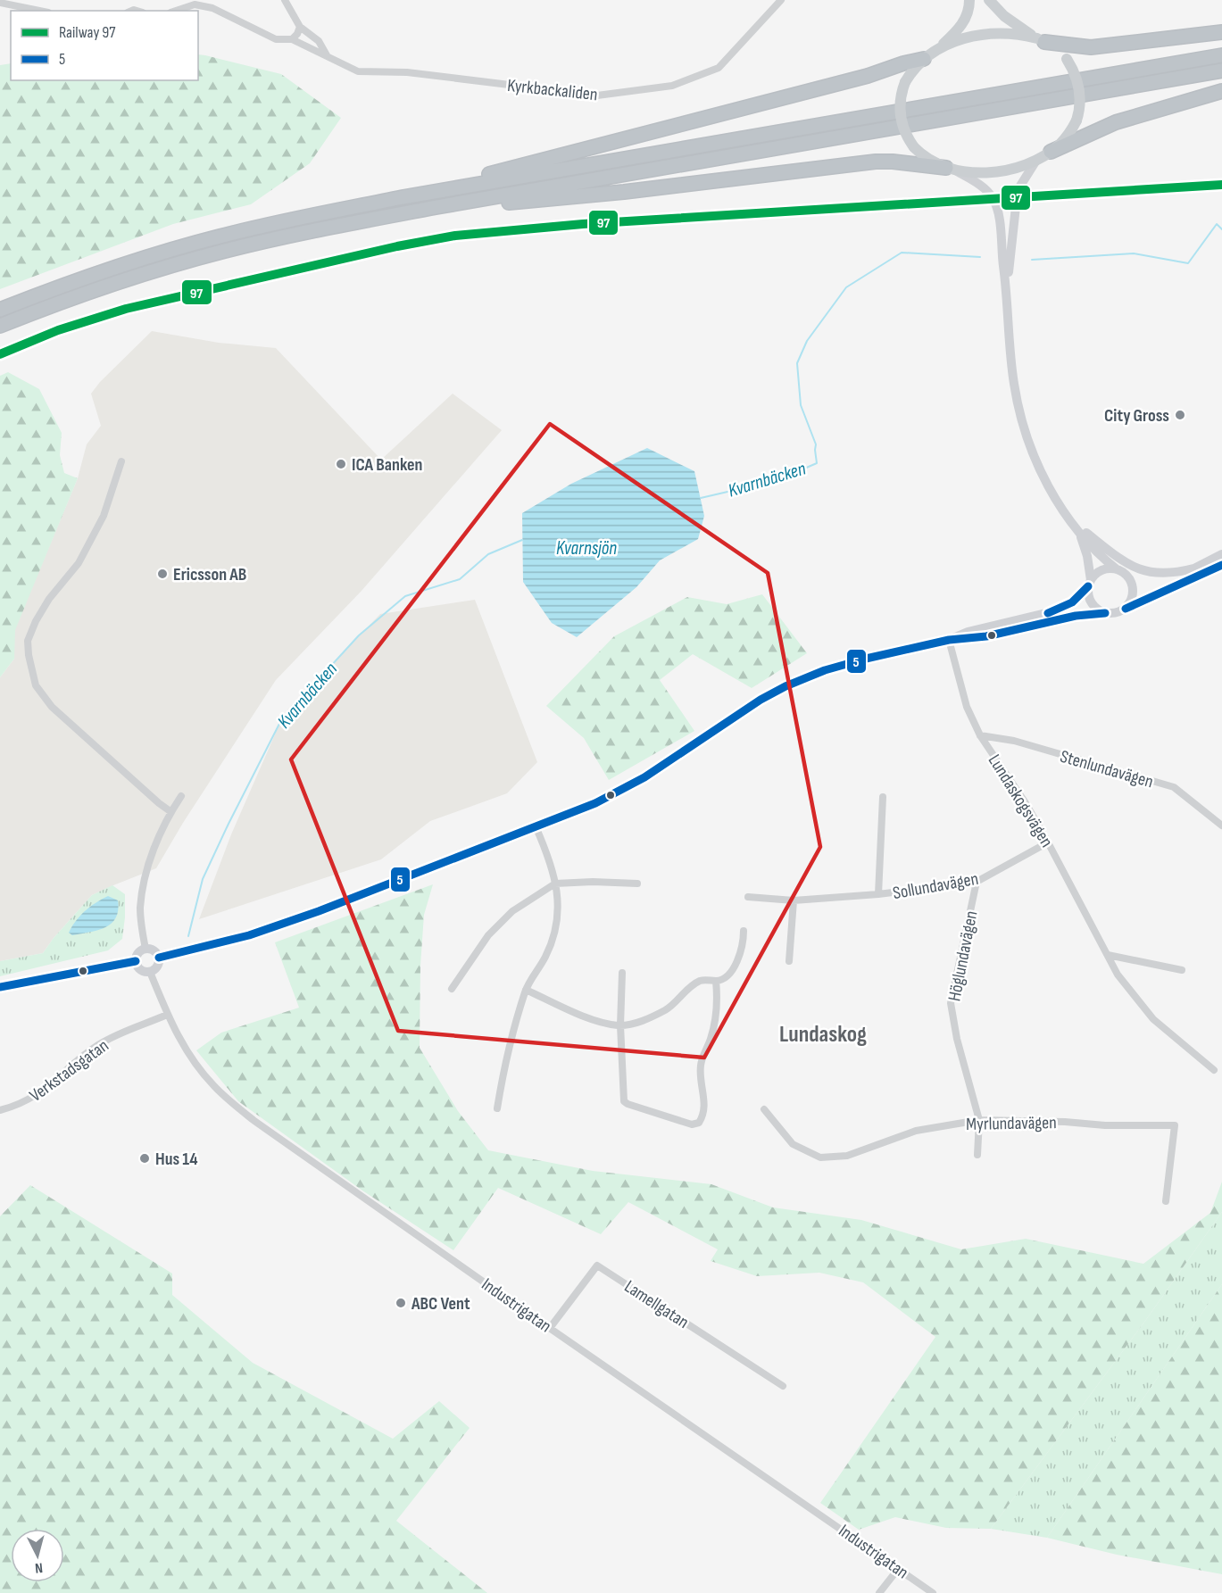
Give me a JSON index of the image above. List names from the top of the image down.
{
  "streets": {
    "street": [
      "Kyrkbackaliden",
      "Stenlundavägen",
      "Lundaskogsvägen",
      "Sollundavägen",
      "Höglundavägen",
      "Verkstadsgatan",
      "Myrlundavägen",
      "Lamellgatan",
      "Industrigatan"
    ]
  },
  "crossings": [
    ["Stenlundavägen", "Lundaskogsvägen"],
    ["Lundaskogsvägen", "Sollundavägen"],
    ["Sollundavägen", "Höglundavägen"],
    ["Höglundavägen", "Myrlundavägen"],
    ["Verkstadsgatan", "Industrigatan"],
    ["Lamellgatan", "Industrigatan"]
  ],
  "districts": ["Lundaskog"],
  "water": ["Kvarnbäcken", "Kvarnsjön"],
  "places": [
    "City Gross",
    "ICA Banken",
    "Ericsson AB",
    "Hus 14",
    "ABC Vent"
  ],
  "lines": ["rail line 97", "transit line 5"],
  "legend": ["Railway 97", "5"],
  "north": "bottom"
}
